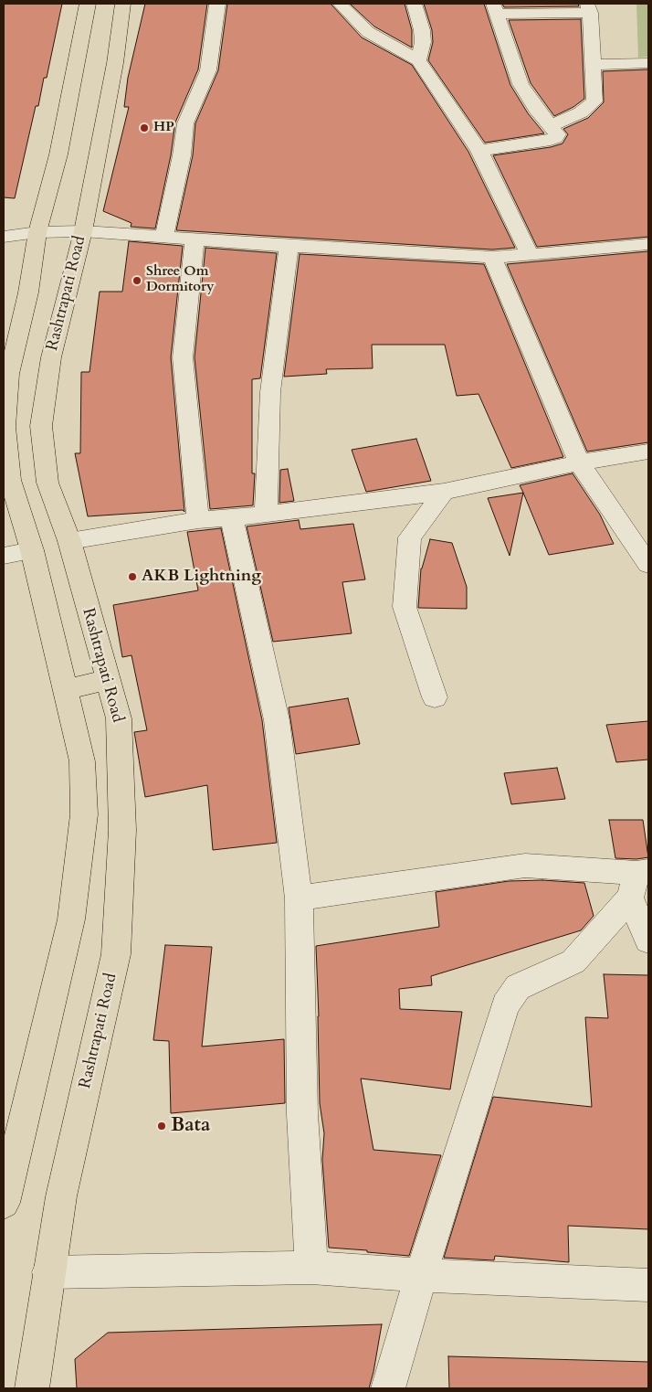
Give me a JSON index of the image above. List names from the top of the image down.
{
  "streets": {
    "main road": ["Rashtrapati Road"]
  },
  "places": [
    "HP",
    "Shree Om Dormitory",
    "AKB Lightning",
    "Bata"
  ]
}
